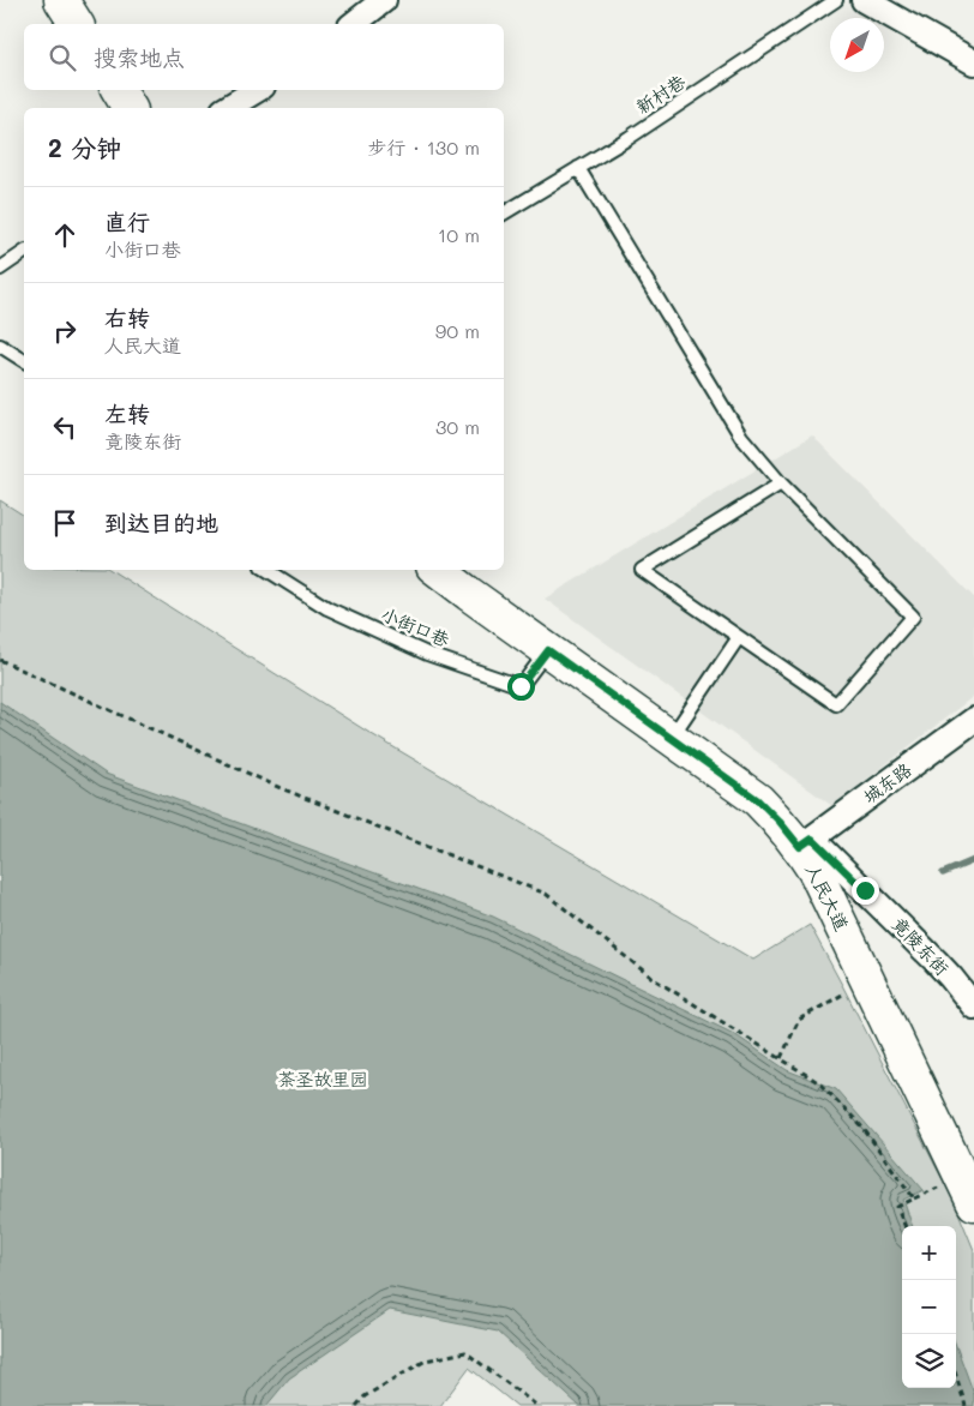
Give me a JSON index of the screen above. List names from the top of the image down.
{
  "streets": {
    "main road": ["人民大道"],
    "street": ["城东路", "竟陵东街"],
    "lane": ["新村巷", "小街口巷"]
  },
  "crossings": [
    ["小街口巷", "人民大道"],
    ["城东路", "人民大道"],
    ["城东路", "竟陵东街"],
    ["人民大道", "竟陵东街"]
  ],
  "parks": ["茶圣故里园"],
  "north": "bottom left",
  "page": {
    "search": "搜索地点",
    "heading": ["2 分钟", "步行 · 130 m"],
    "list": [
      ["直行", "小街口巷", "10 m"],
      ["右转", "人民大道", "90 m"],
      ["左转", "竟陵东街", "30 m"],
      "到达目的地"
    ],
    "map_buttons": ["+", "−"]
  }
}
